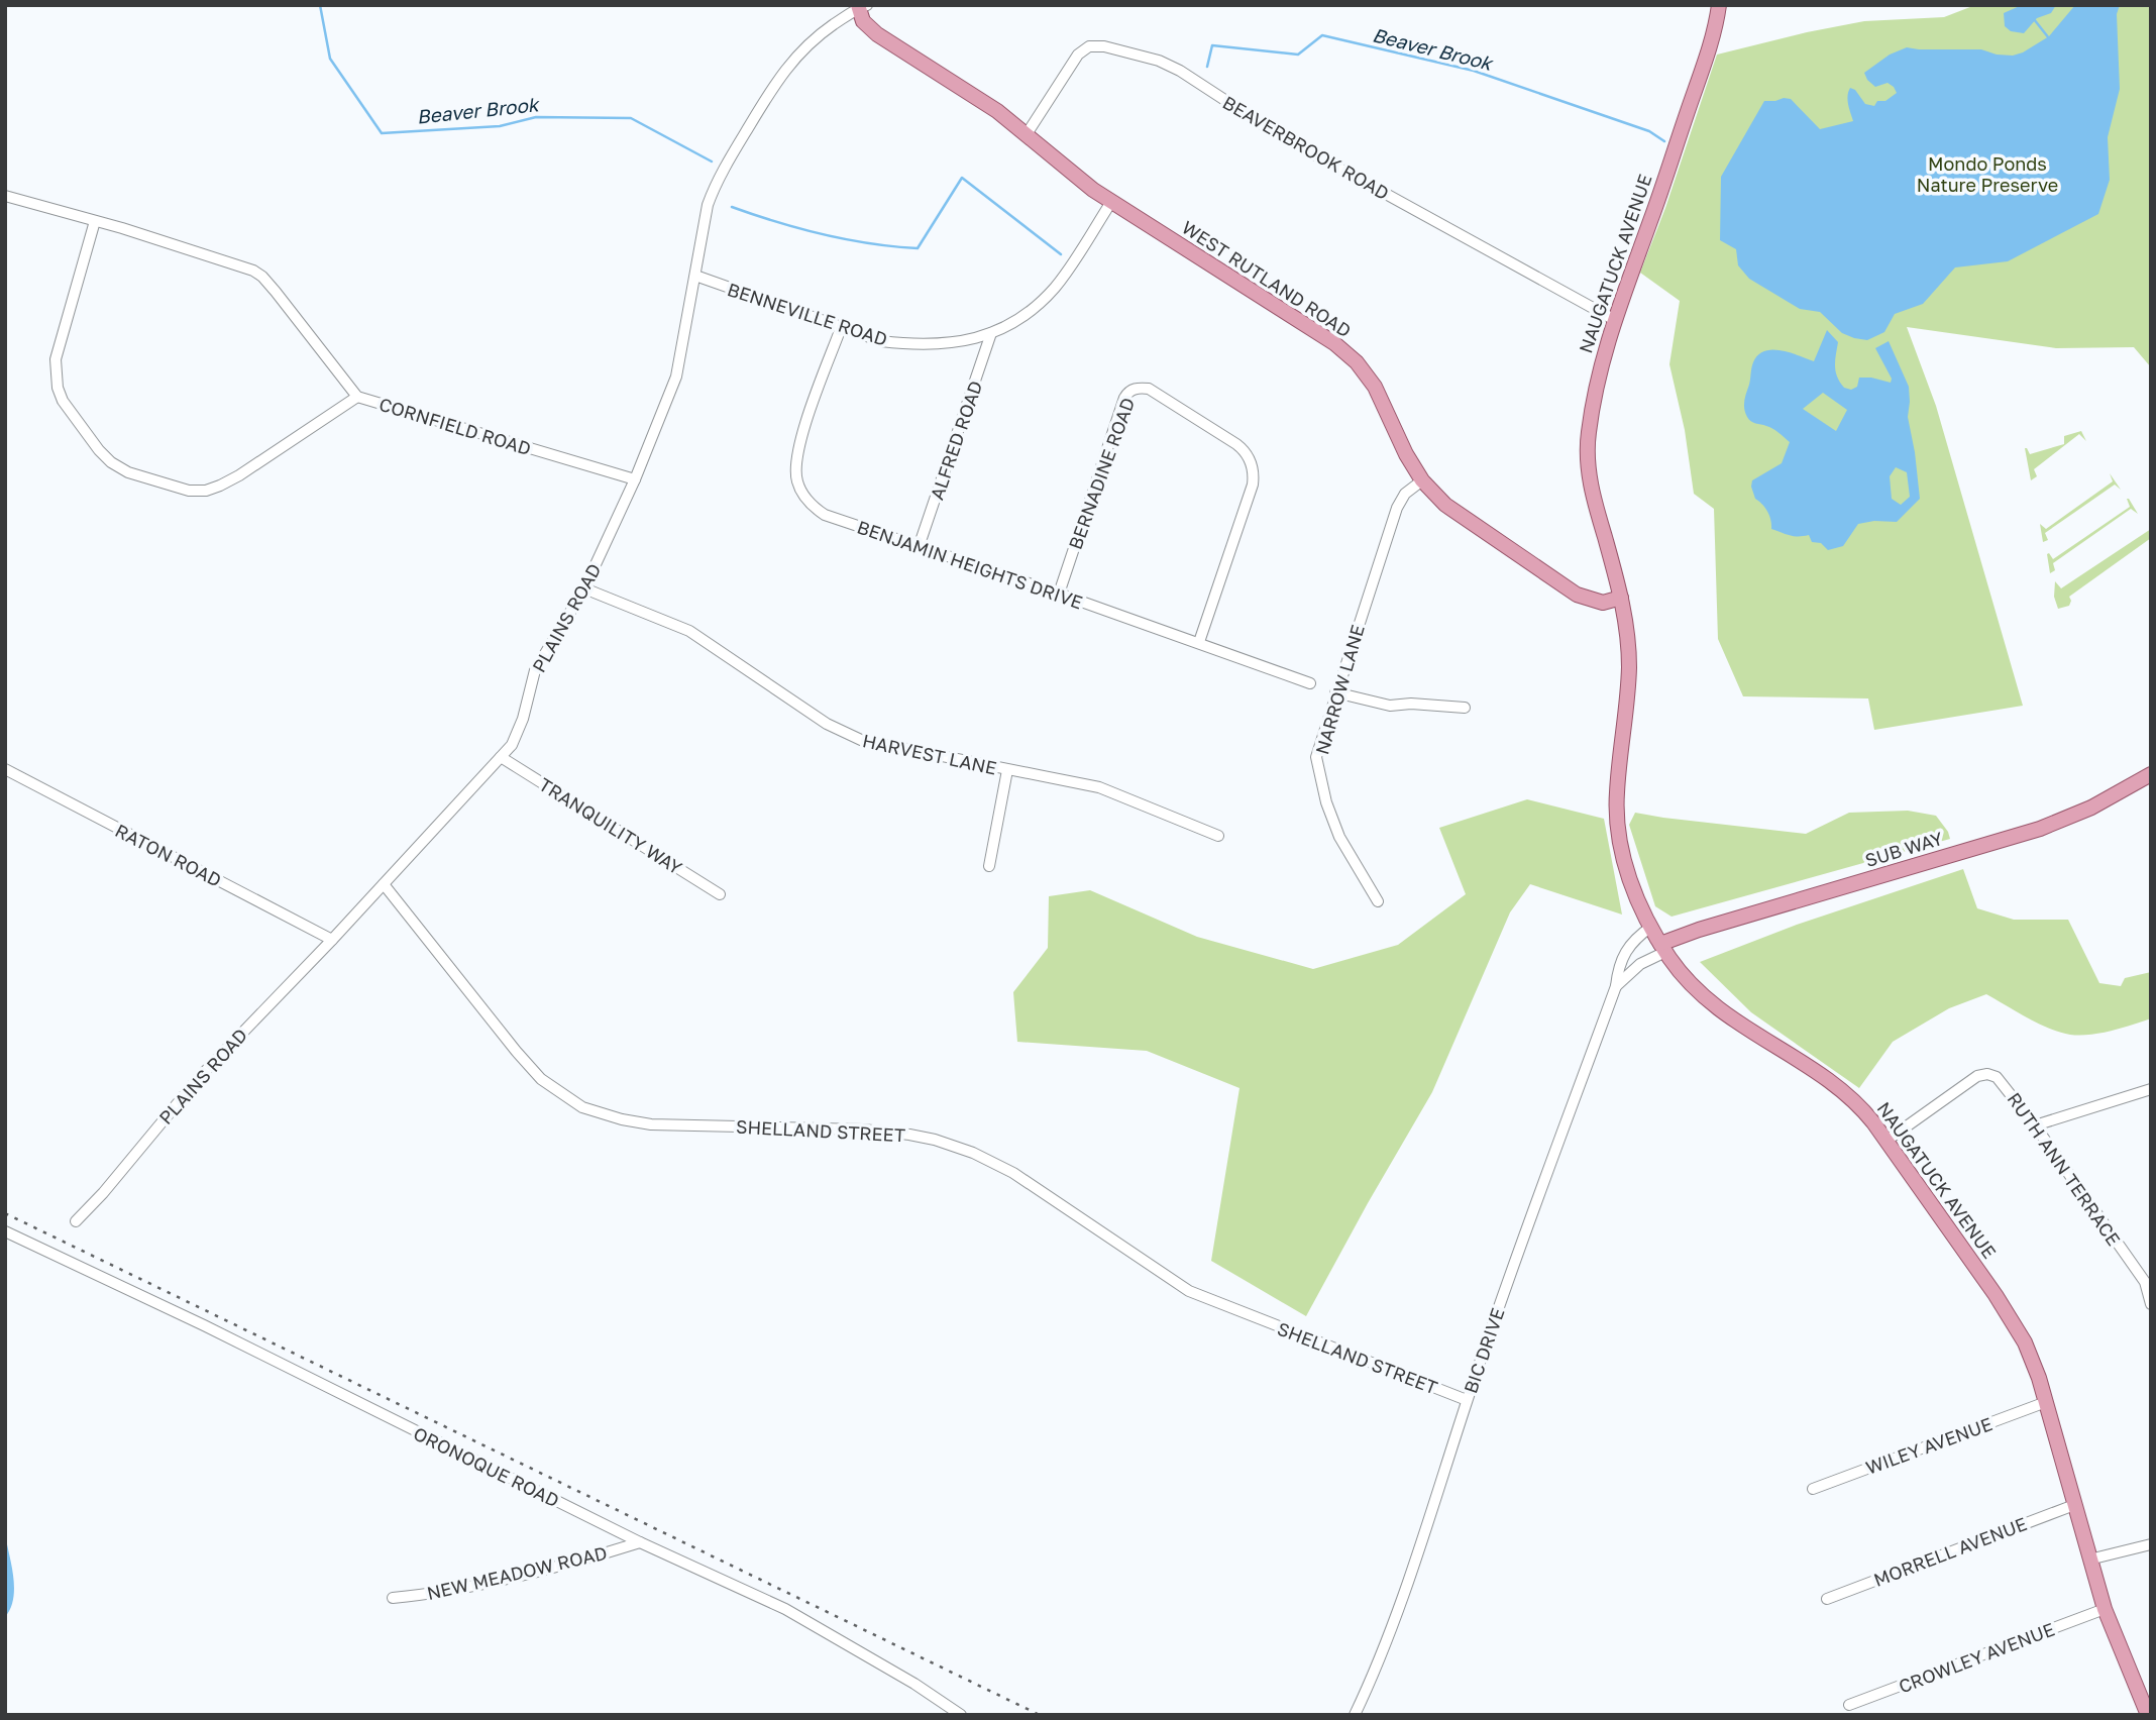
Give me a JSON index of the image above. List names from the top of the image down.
{
  "streets": {
    "main road": ["NAUGATUCK AVENUE", "WEST RUTLAND ROAD", "SUB WAY"],
    "street": [
      "BEAVERBROOK ROAD",
      "BENNEVILLE ROAD",
      "CORNFIELD ROAD",
      "ALFRED ROAD",
      "BERNADINE ROAD",
      "BENJAMIN HEIGHTS DRIVE",
      "PLAINS ROAD",
      "NARROW LANE",
      "HARVEST LANE",
      "TRANQUILITY WAY",
      "RATON ROAD",
      "SHELLAND STREET",
      "RUTH ANN TERRACE",
      "BIC DRIVE",
      "WILEY AVENUE",
      "ORONOQUE ROAD",
      "MORRELL AVENUE",
      "NEW MEADOW ROAD",
      "CROWLEY AVENUE"
    ]
  },
  "crossings": [
    ["BEAVERBROOK ROAD", "NAUGATUCK AVENUE"],
    ["BEAVERBROOK ROAD", "WEST RUTLAND ROAD"],
    ["NAUGATUCK AVENUE", "WEST RUTLAND ROAD"],
    ["NAUGATUCK AVENUE", "SUB WAY"],
    ["NAUGATUCK AVENUE", "RUTH ANN TERRACE"],
    ["NAUGATUCK AVENUE", "BIC DRIVE"],
    ["NAUGATUCK AVENUE", "WILEY AVENUE"],
    ["NAUGATUCK AVENUE", "MORRELL AVENUE"],
    ["NAUGATUCK AVENUE", "CROWLEY AVENUE"],
    ["WEST RUTLAND ROAD", "BENNEVILLE ROAD"],
    ["WEST RUTLAND ROAD", "PLAINS ROAD"],
    ["WEST RUTLAND ROAD", "NARROW LANE"],
    ["BENNEVILLE ROAD", "ALFRED ROAD"],
    ["BENNEVILLE ROAD", "BENJAMIN HEIGHTS DRIVE"],
    ["BENNEVILLE ROAD", "PLAINS ROAD"],
    ["CORNFIELD ROAD", "PLAINS ROAD"],
    ["ALFRED ROAD", "BENJAMIN HEIGHTS DRIVE"],
    ["BERNADINE ROAD", "BENJAMIN HEIGHTS DRIVE"],
    ["PLAINS ROAD", "HARVEST LANE"],
    ["PLAINS ROAD", "TRANQUILITY WAY"],
    ["PLAINS ROAD", "RATON ROAD"],
    ["PLAINS ROAD", "SHELLAND STREET"],
    ["SUB WAY", "BIC DRIVE"],
    ["SHELLAND STREET", "BIC DRIVE"],
    ["ORONOQUE ROAD", "NEW MEADOW ROAD"]
  ],
  "water": ["Beaver Brook"],
  "parks": ["Mondo Ponds Nature Preserve"]
}
